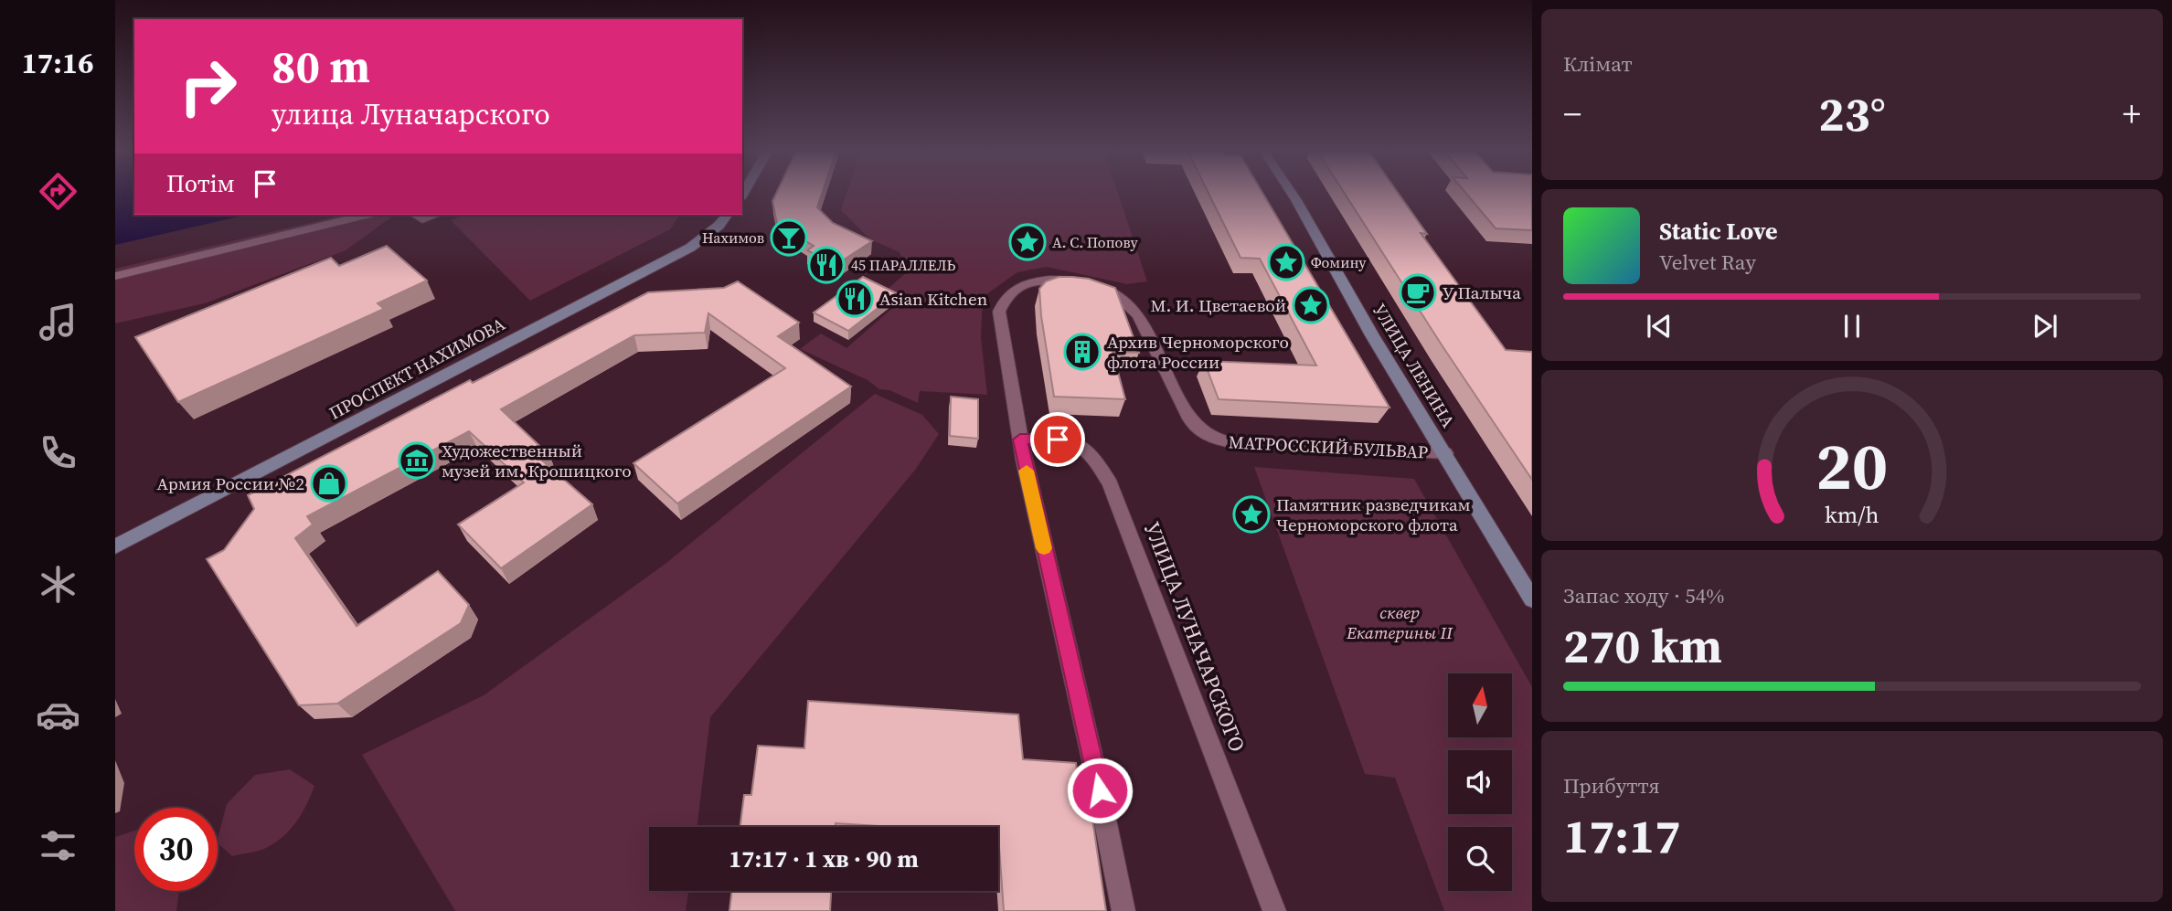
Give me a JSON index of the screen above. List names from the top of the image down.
{
  "streets": {
    "main road": ["УЛИЦА ЛЕНИНА", "ПРОСПЕКТ НАХИМОВА"],
    "street": ["МАТРОССКИЙ БУЛЬВАР", "УЛИЦА ЛУНАЧАРСКОГО"]
  },
  "crossings": [
    ["УЛИЦА ЛЕНИНА", "МАТРОССКИЙ БУЛЬВАР"],
    ["МАТРОССКИЙ БУЛЬВАР", "УЛИЦА ЛУНАЧАРСКОГО"]
  ],
  "parks": ["cквер Екатерины II"],
  "places": {
    "bar": ["Нахимов"],
    "place": [
      "А. С. Попову",
      "Фомину",
      "М. И. Цветаевой",
      "Памятник разведчикам Черноморского флота"
    ],
    "restaurant": ["45 ПАРАЛЛЕЛЬ", "Asian Kitchen"],
    "cafe": ["У Палыча"],
    "building": ["Архив Черноморского флота России"],
    "museum": ["Художественный музей им. Крошицкого"],
    "shop": ["Армия России №2"]
  },
  "north": "top",
  "page": {
    "tabs": "17:16",
    "tile": [
      "Клімат",
      ["Запас ходу · 54%", "270 km"],
      ["Прибуття", "17:17"]
    ],
    "turn": ["80 m", "улица Луначарского"],
    "heat": ["−", "23°", "+"],
    "then": "Потім",
    "song": ["Static Love", "Velvet Ray"],
    "limit": "30",
    "trip": "17:17 · 1 хв · 90 m",
    "gauge": ["20", "km/h"]
  }
}
